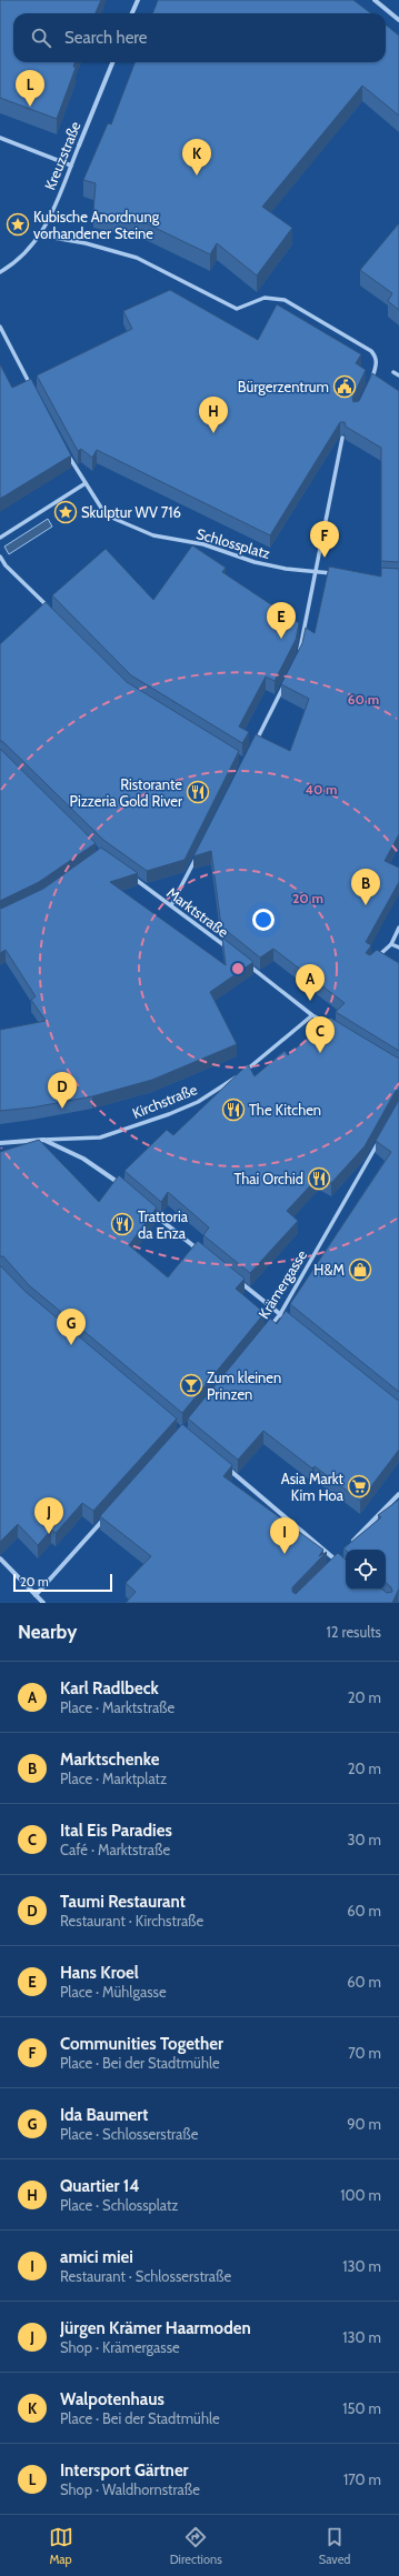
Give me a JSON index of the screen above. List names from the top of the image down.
{
  "streets": {
    "street": [
      "Kreuzstraße",
      "Schlossplatz",
      "Marktstraße",
      "Kirchstraße",
      "Krämergasse"
    ]
  },
  "places": {
    "place": ["Kubische Anordnung vorhandener Steine", "Skulptur WV 716"],
    "public building": ["Bürgerzentrum"],
    "restaurant": [
      "Ristorante Pizzeria Gold River",
      "The Kitchen",
      "Thai Orchid",
      "Trattoria da Enza"
    ],
    "shop": ["H&M"],
    "bar": ["Zum kleinen Prinzen"],
    "supermarket": ["Asia Markt Kim Hoa"]
  },
  "scale_bar": "20 m",
  "page": {
    "search": "Search here",
    "pins": [
      "L",
      "K",
      "H",
      "F",
      "E",
      "B",
      "A",
      "C",
      "D",
      "G",
      "J",
      "I"
    ],
    "scale": "20 m",
    "heading": ["Nearby", "12 results"],
    "list": [
      {
        "mark": "A",
        "name": "Karl Radlbeck",
        "note": "Place · Marktstraße",
        "value": "20 m"
      },
      {
        "mark": "B",
        "name": "Marktschenke",
        "note": "Place · Marktplatz",
        "value": "20 m"
      },
      {
        "mark": "C",
        "name": "Ital Eis Paradies",
        "note": "Café · Marktstraße",
        "value": "30 m"
      },
      {
        "mark": "D",
        "name": "Taumi Restaurant",
        "note": "Restaurant · Kirchstraße",
        "value": "60 m"
      },
      {
        "mark": "E",
        "name": "Hans Kroel",
        "note": "Place · Mühlgasse",
        "value": "60 m"
      },
      {
        "mark": "F",
        "name": "Communities Together",
        "note": "Place · Bei der Stadtmühle",
        "value": "70 m"
      },
      {
        "mark": "G",
        "name": "Ida Baumert",
        "note": "Place · Schlosserstraße",
        "value": "90 m"
      },
      {
        "mark": "H",
        "name": "Quartier 14",
        "note": "Place · Schlossplatz",
        "value": "100 m"
      },
      {
        "mark": "I",
        "name": "amici miei",
        "note": "Restaurant · Schlosserstraße",
        "value": "130 m"
      },
      {
        "mark": "J",
        "name": "Jürgen Krämer Haarmoden",
        "note": "Shop · Krämergasse",
        "value": "130 m"
      },
      {
        "mark": "K",
        "name": "Walpotenhaus",
        "note": "Place · Bei der Stadtmühle",
        "value": "150 m"
      },
      {
        "mark": "L",
        "name": "Intersport Gärtner",
        "note": "Shop · Waldhornstraße",
        "value": "170 m"
      }
    ],
    "nav": ["Map", "Directions", "Saved"]
  },
  "rings": ["60 m", "40 m", "20 m"]
}
